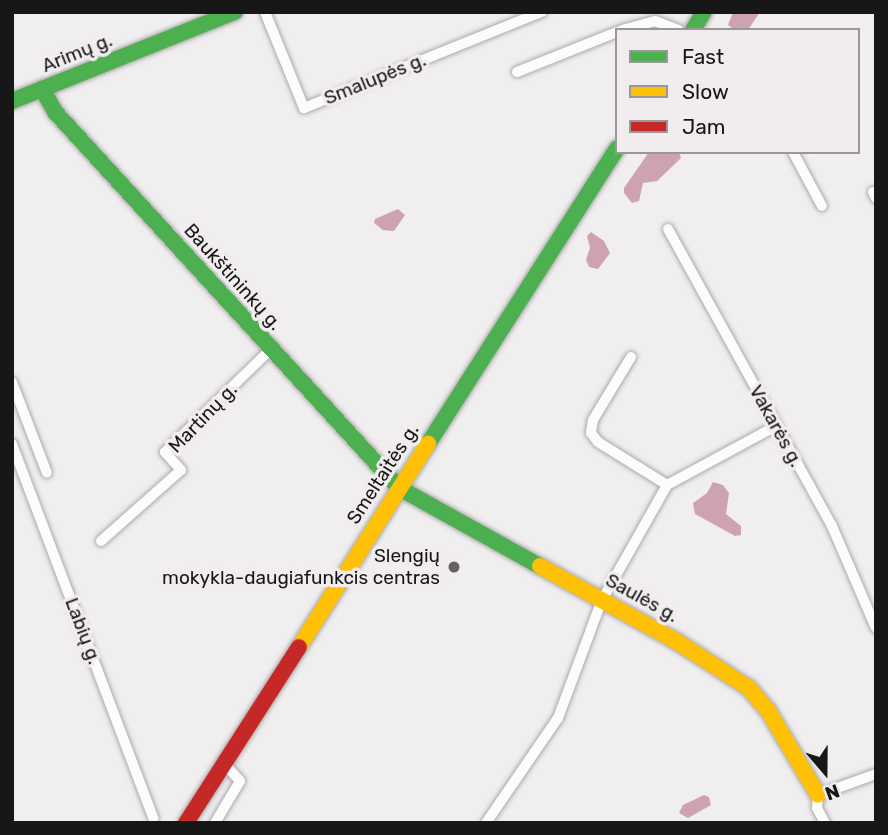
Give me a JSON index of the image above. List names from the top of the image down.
{
  "streets": {
    "street": [
      "Arimų g.",
      "Smalupės g.",
      "Baukštininkų g.",
      "Martinų g.",
      "Vakarės g.",
      "Smeltaitės g.",
      "Saulės g.",
      "Labių g."
    ]
  },
  "crossings": [
    ["Arimų g.", "Baukštininkų g."],
    ["Baukštininkų g.", "Martinų g."],
    ["Baukštininkų g.", "Smeltaitės g."],
    ["Baukštininkų g.", "Saulės g."],
    ["Smeltaitės g.", "Saulės g."]
  ],
  "places": ["Slengių mokykla-daugiafunkcis centras"],
  "legend": ["Fast", "Slow", "Jam"],
  "north": "bottom"
}
